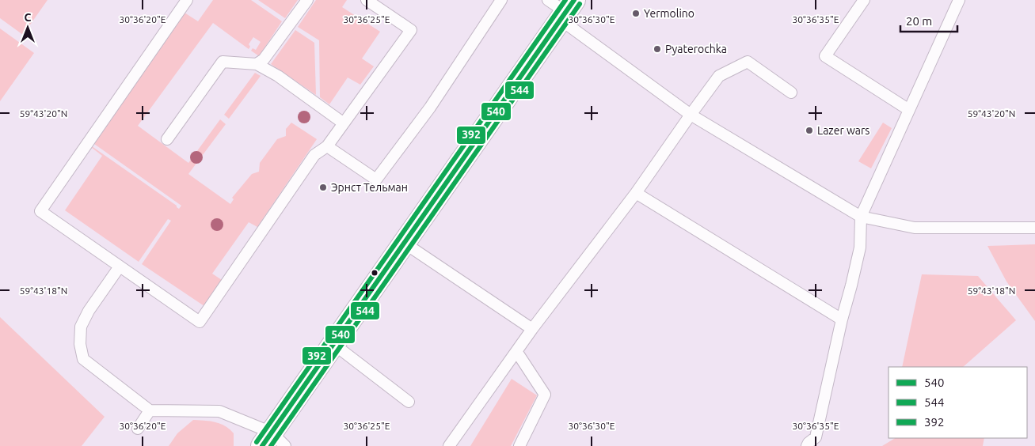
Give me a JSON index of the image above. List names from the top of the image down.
{
  "places": [
    "Yermolino",
    "Pyaterochka",
    "Lazer wars",
    "Эрнст Тельман"
  ],
  "lines": ["transit line 540", "transit line 392", "transit line 544"],
  "legend": ["540", "544", "392"],
  "scale_bar": "20 m",
  "north": "top",
  "coordinates": [
    "30°36'20\"E",
    "30°36'25\"E",
    "30°36'30\"E",
    "30°36'35\"E",
    "59°43'20\"N",
    "59°43'18\"N"
  ]
}
